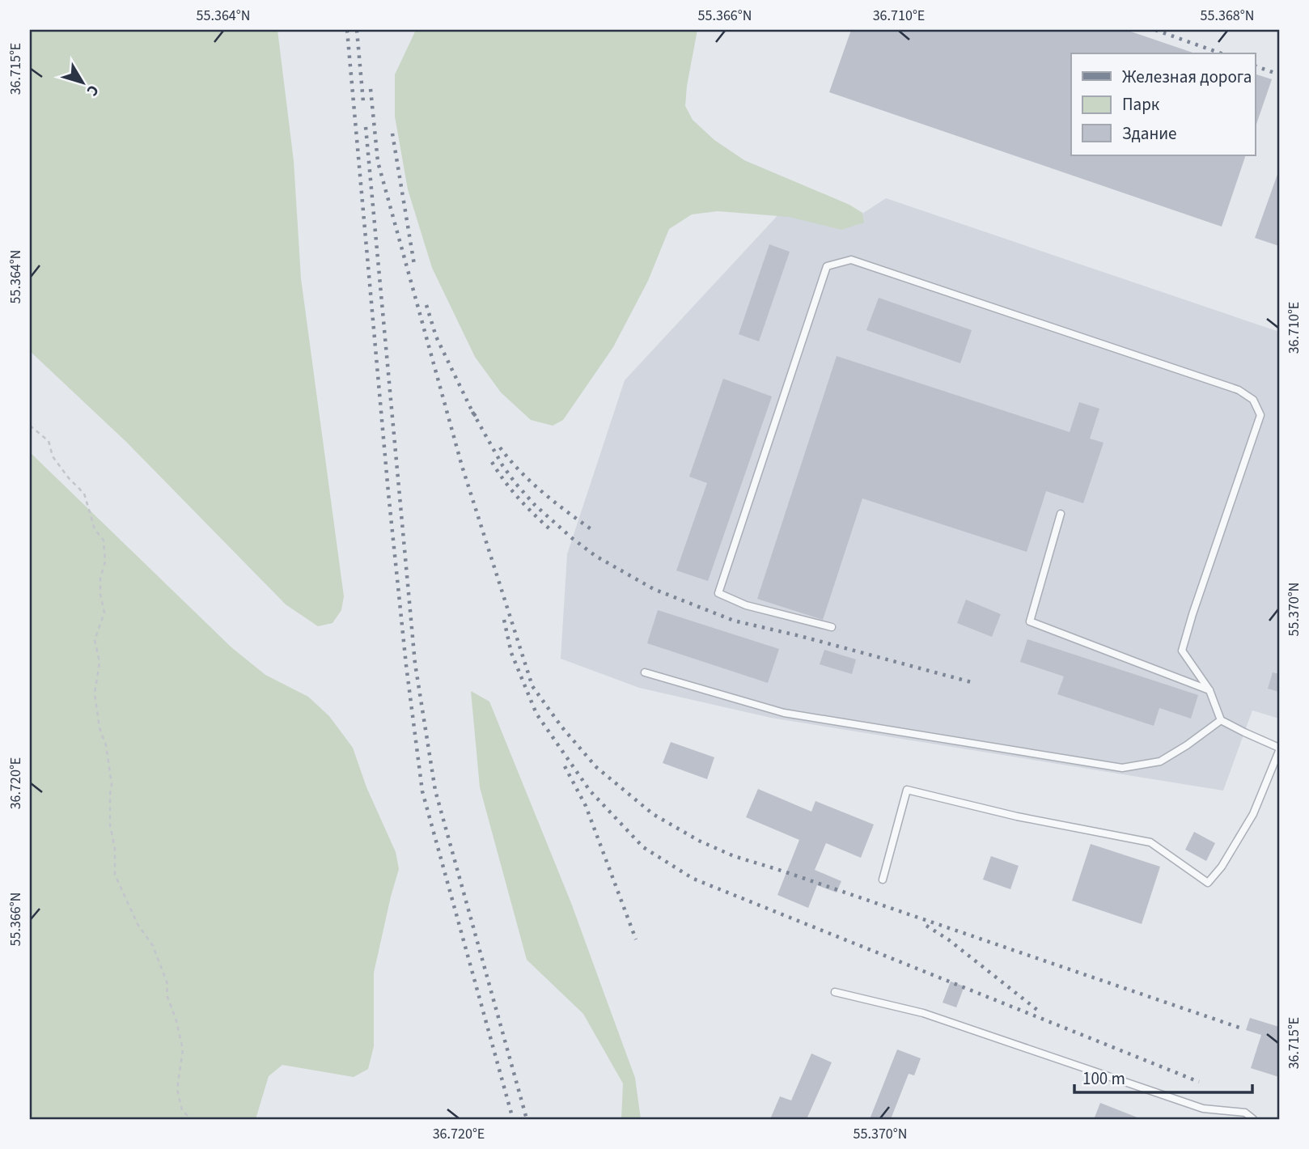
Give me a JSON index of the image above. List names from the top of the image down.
{
  "legend": ["Железная дорога", "Парк", "Здание"],
  "scale_bar": "100 m",
  "north": "bottom right",
  "coordinates": [
    "55.364°N",
    "55.366°N",
    "36.710°E",
    "55.368°N",
    "36.715°E",
    "55.370°N",
    "36.720°E"
  ]
}
